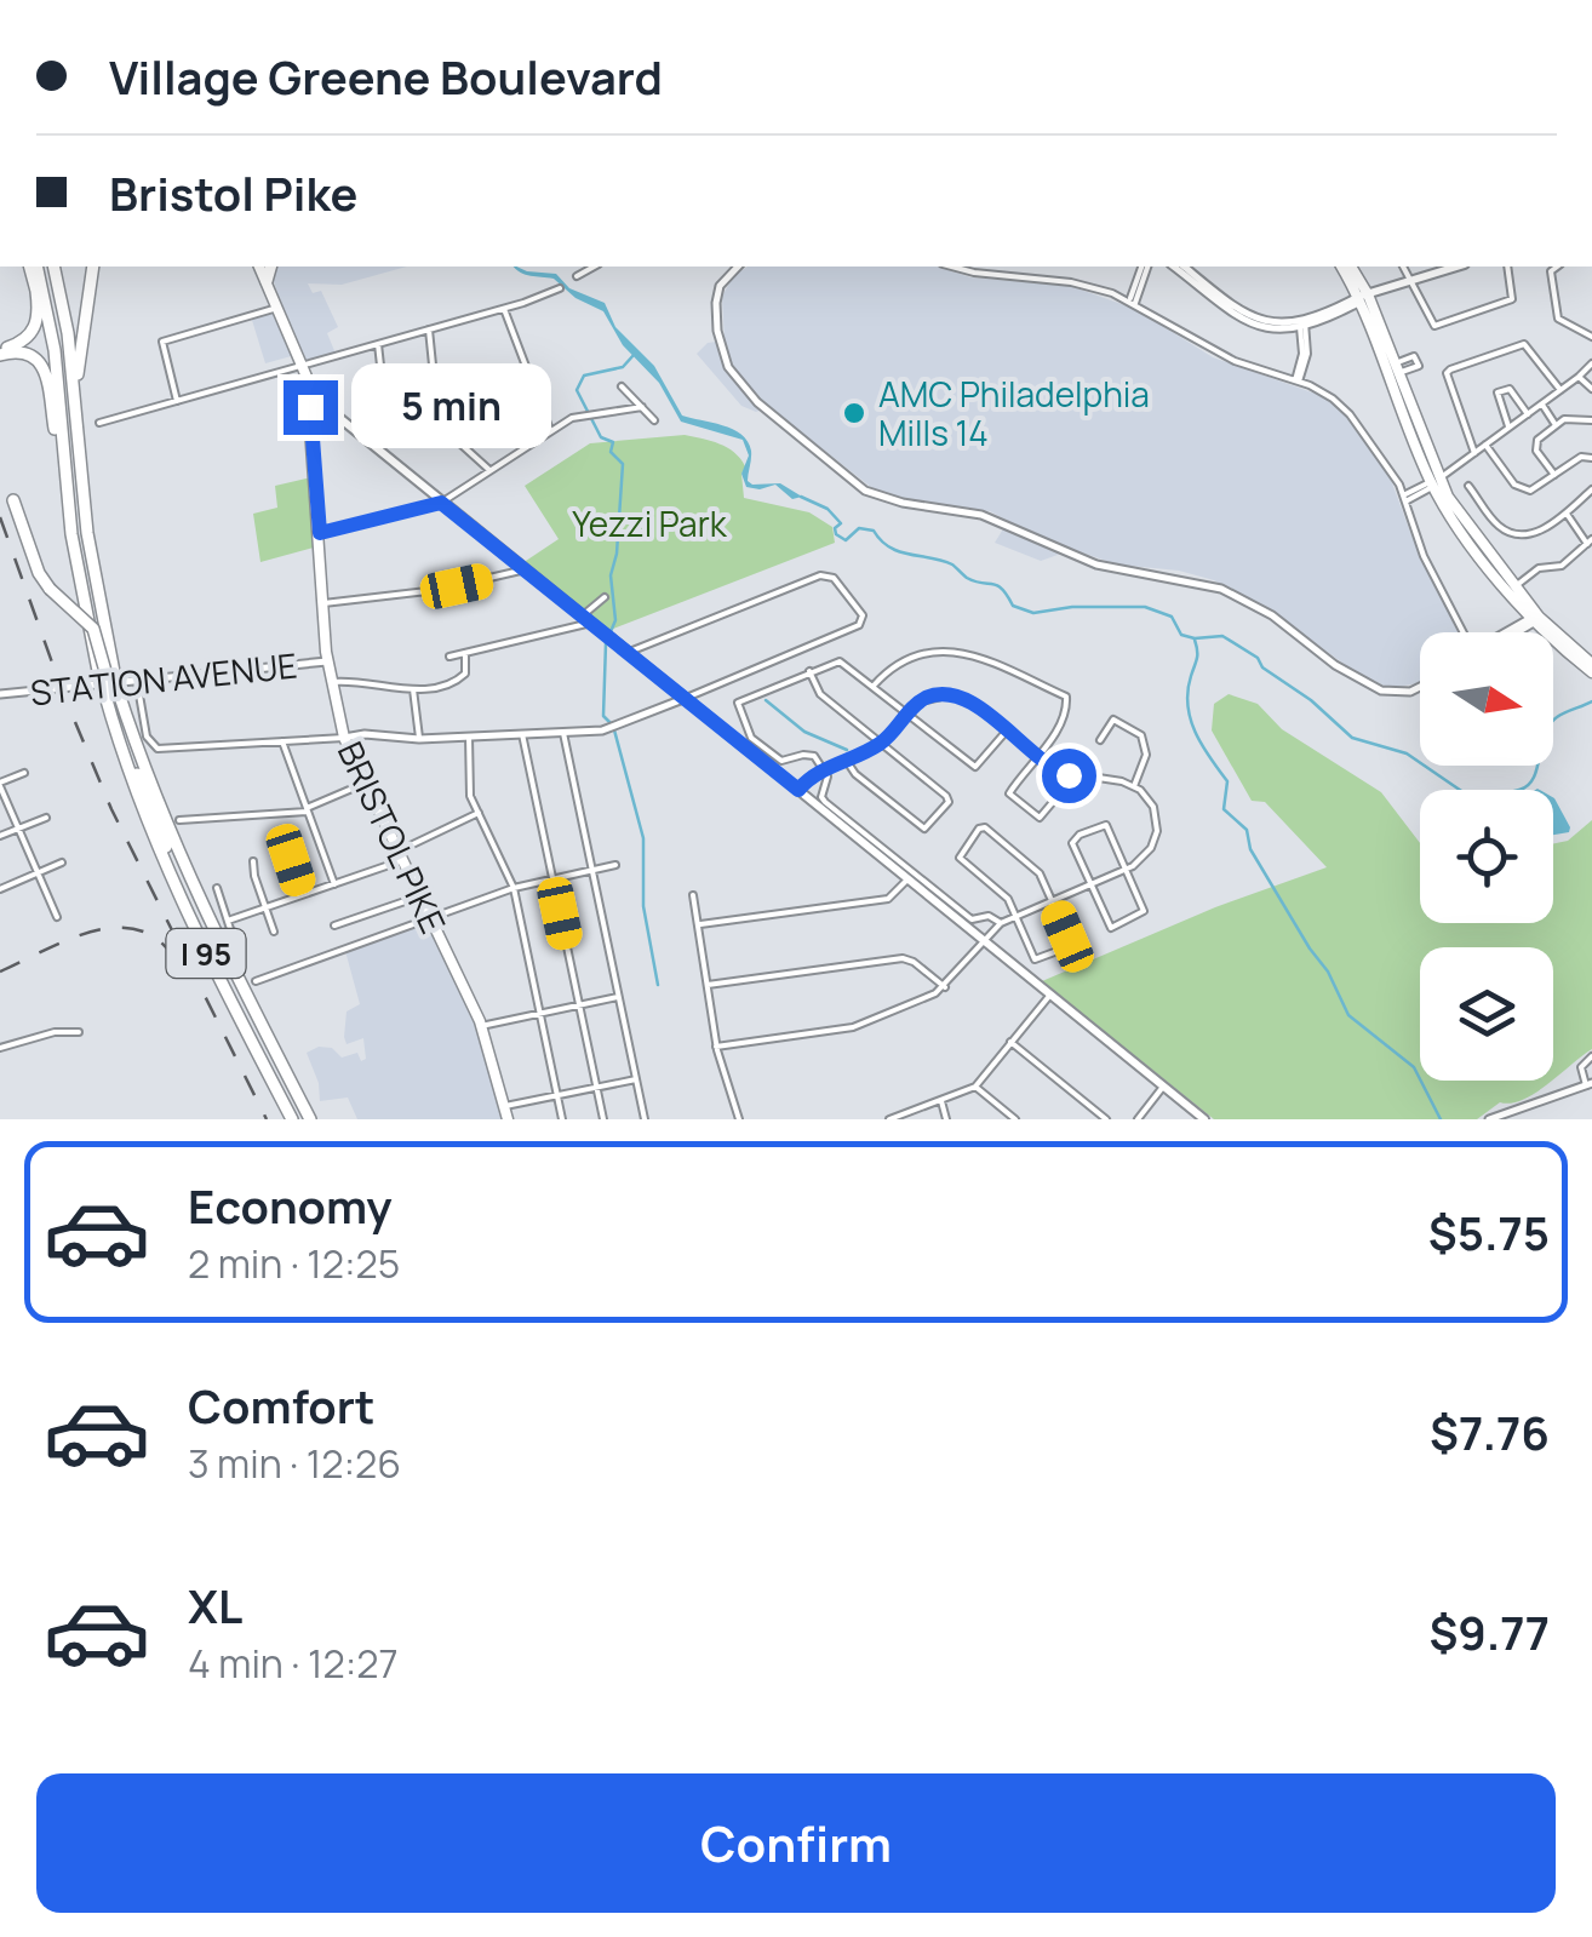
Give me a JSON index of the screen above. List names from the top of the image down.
{
  "streets": {
    "highway": ["I 95"],
    "main road": ["BRISTOL PIKE"],
    "street": ["STATION AVENUE"]
  },
  "crossings": [
    ["STATION AVENUE", "BRISTOL PIKE"]
  ],
  "parks": ["Yezzi Park"],
  "places": ["AMC Philadelphia Mills 14"],
  "north": "right",
  "page": {
    "banner": ["Village Greene Boulevard", "Bristol Pike"],
    "bubble": "5 min",
    "list": [
      {
        "name": "Economy",
        "note": "2 min · 12:25",
        "value": "$5.75"
      },
      {
        "name": "Comfort",
        "note": "3 min · 12:26",
        "value": "$7.76"
      },
      {
        "name": "XL",
        "note": "4 min · 12:27",
        "value": "$9.77"
      }
    ],
    "buttons": "Confirm"
  }
}
